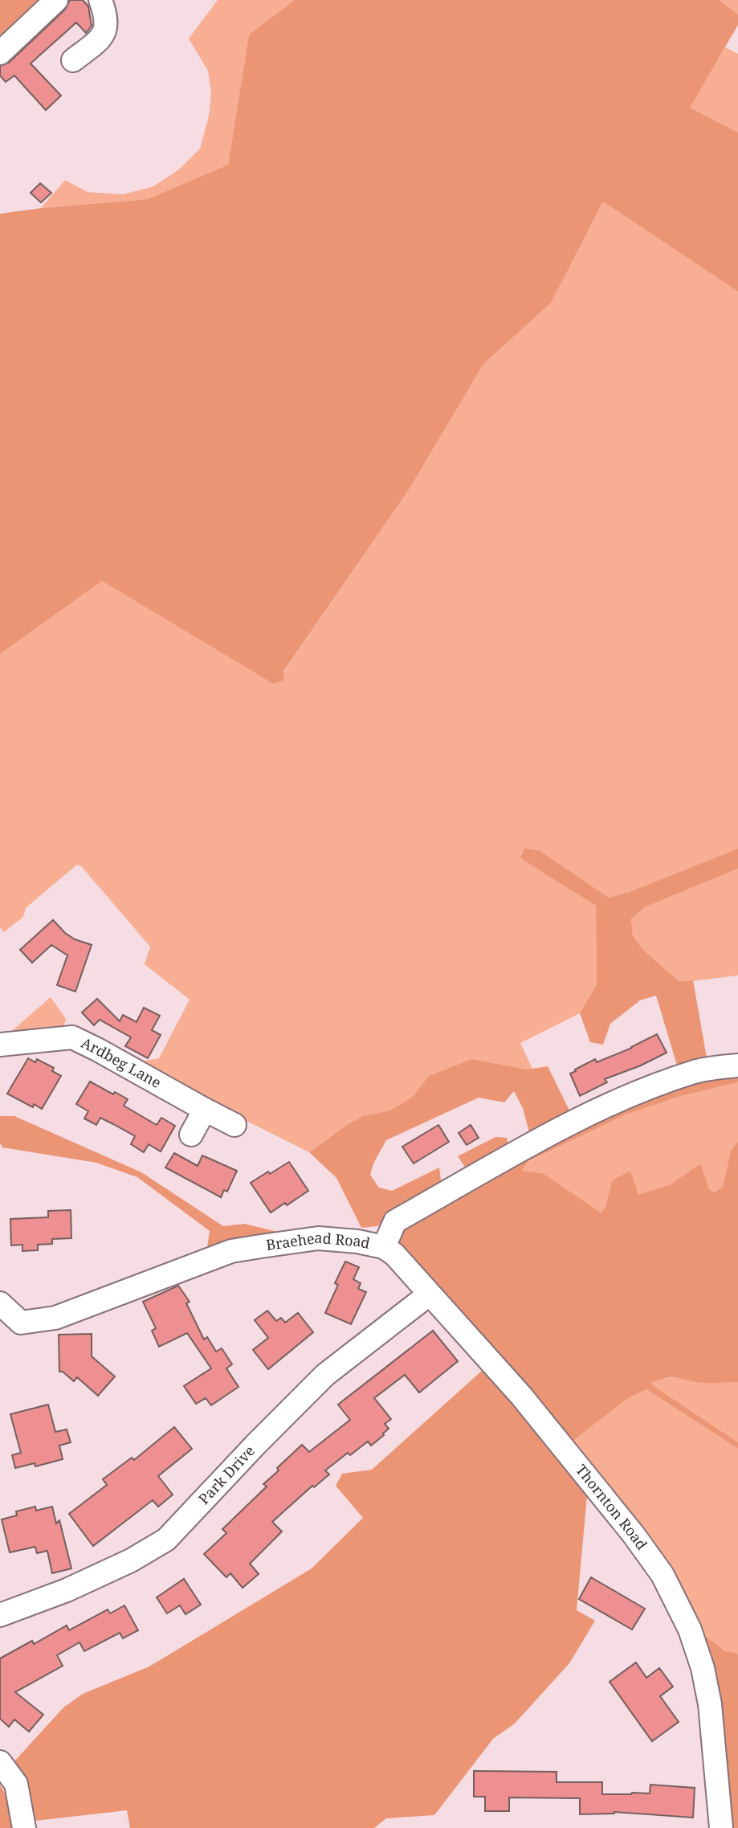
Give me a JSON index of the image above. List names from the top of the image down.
{
  "streets": {
    "street": [
      "Ardbeg Lane",
      "Braehead Road",
      "Park Drive",
      "Thornton Road"
    ]
  },
  "crossings": [
    ["Braehead Road", "Thornton Road"],
    ["Park Drive", "Thornton Road"]
  ]
}
